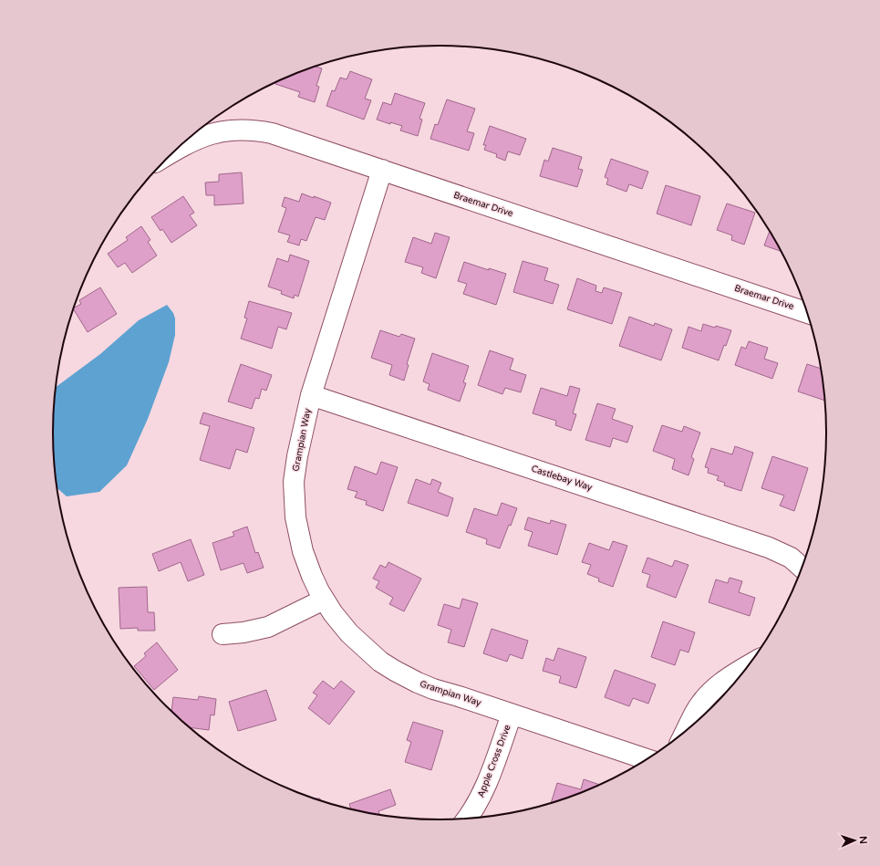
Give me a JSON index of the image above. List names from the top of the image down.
{
  "streets": {
    "street": [
      "Braemar Drive",
      "Grampian Way",
      "Castlebay Way",
      "Apple Cross Drive"
    ]
  },
  "crossings": [
    ["Braemar Drive", "Grampian Way"],
    ["Grampian Way", "Castlebay Way"],
    ["Grampian Way", "Apple Cross Drive"]
  ],
  "north": "right"
}
